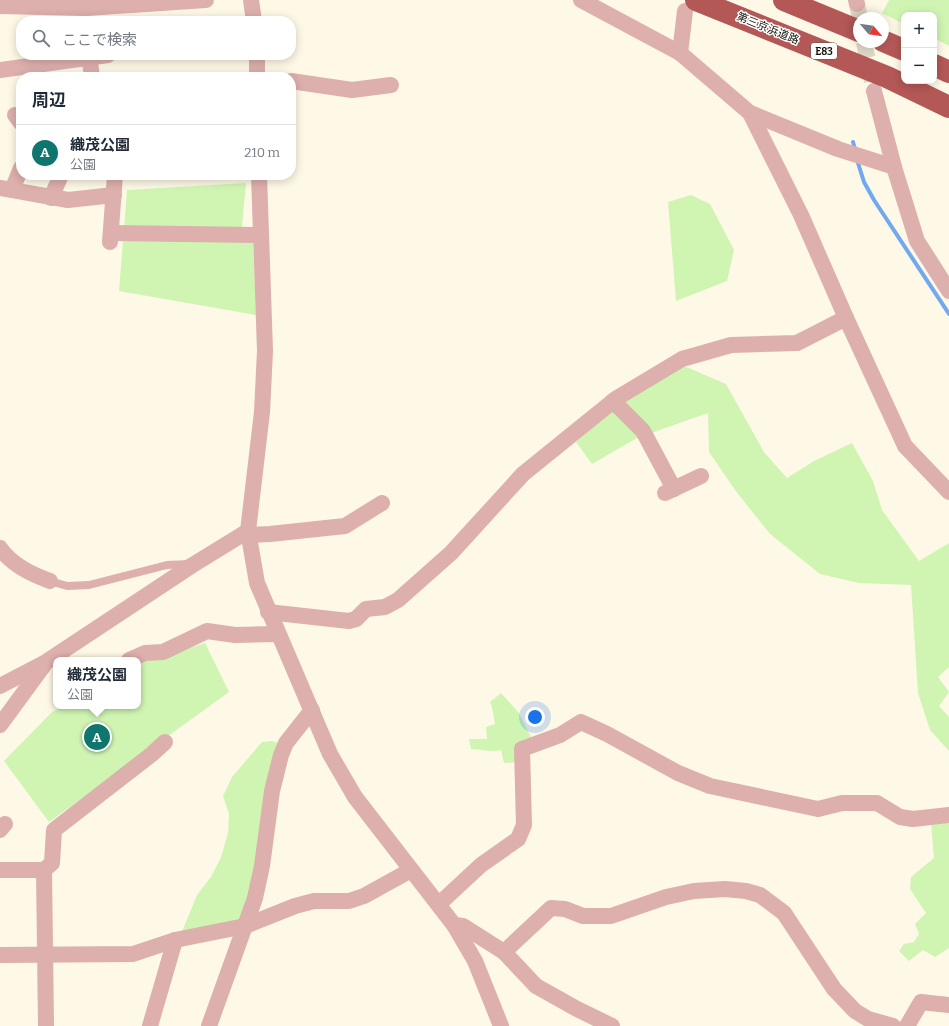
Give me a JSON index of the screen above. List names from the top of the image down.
{
  "streets": {
    "highway": ["第三京浜道路", "E83"]
  },
  "north": "bottom right",
  "page": {
    "map_buttons": ["+", "−"],
    "search": "ここで検索",
    "heading": "周辺",
    "list": [
      {
        "mark": "A",
        "name": "織茂公園",
        "note": "公園",
        "value": "210 m"
      }
    ],
    "popup": ["織茂公園", "公園"],
    "pins": "A"
  }
}
